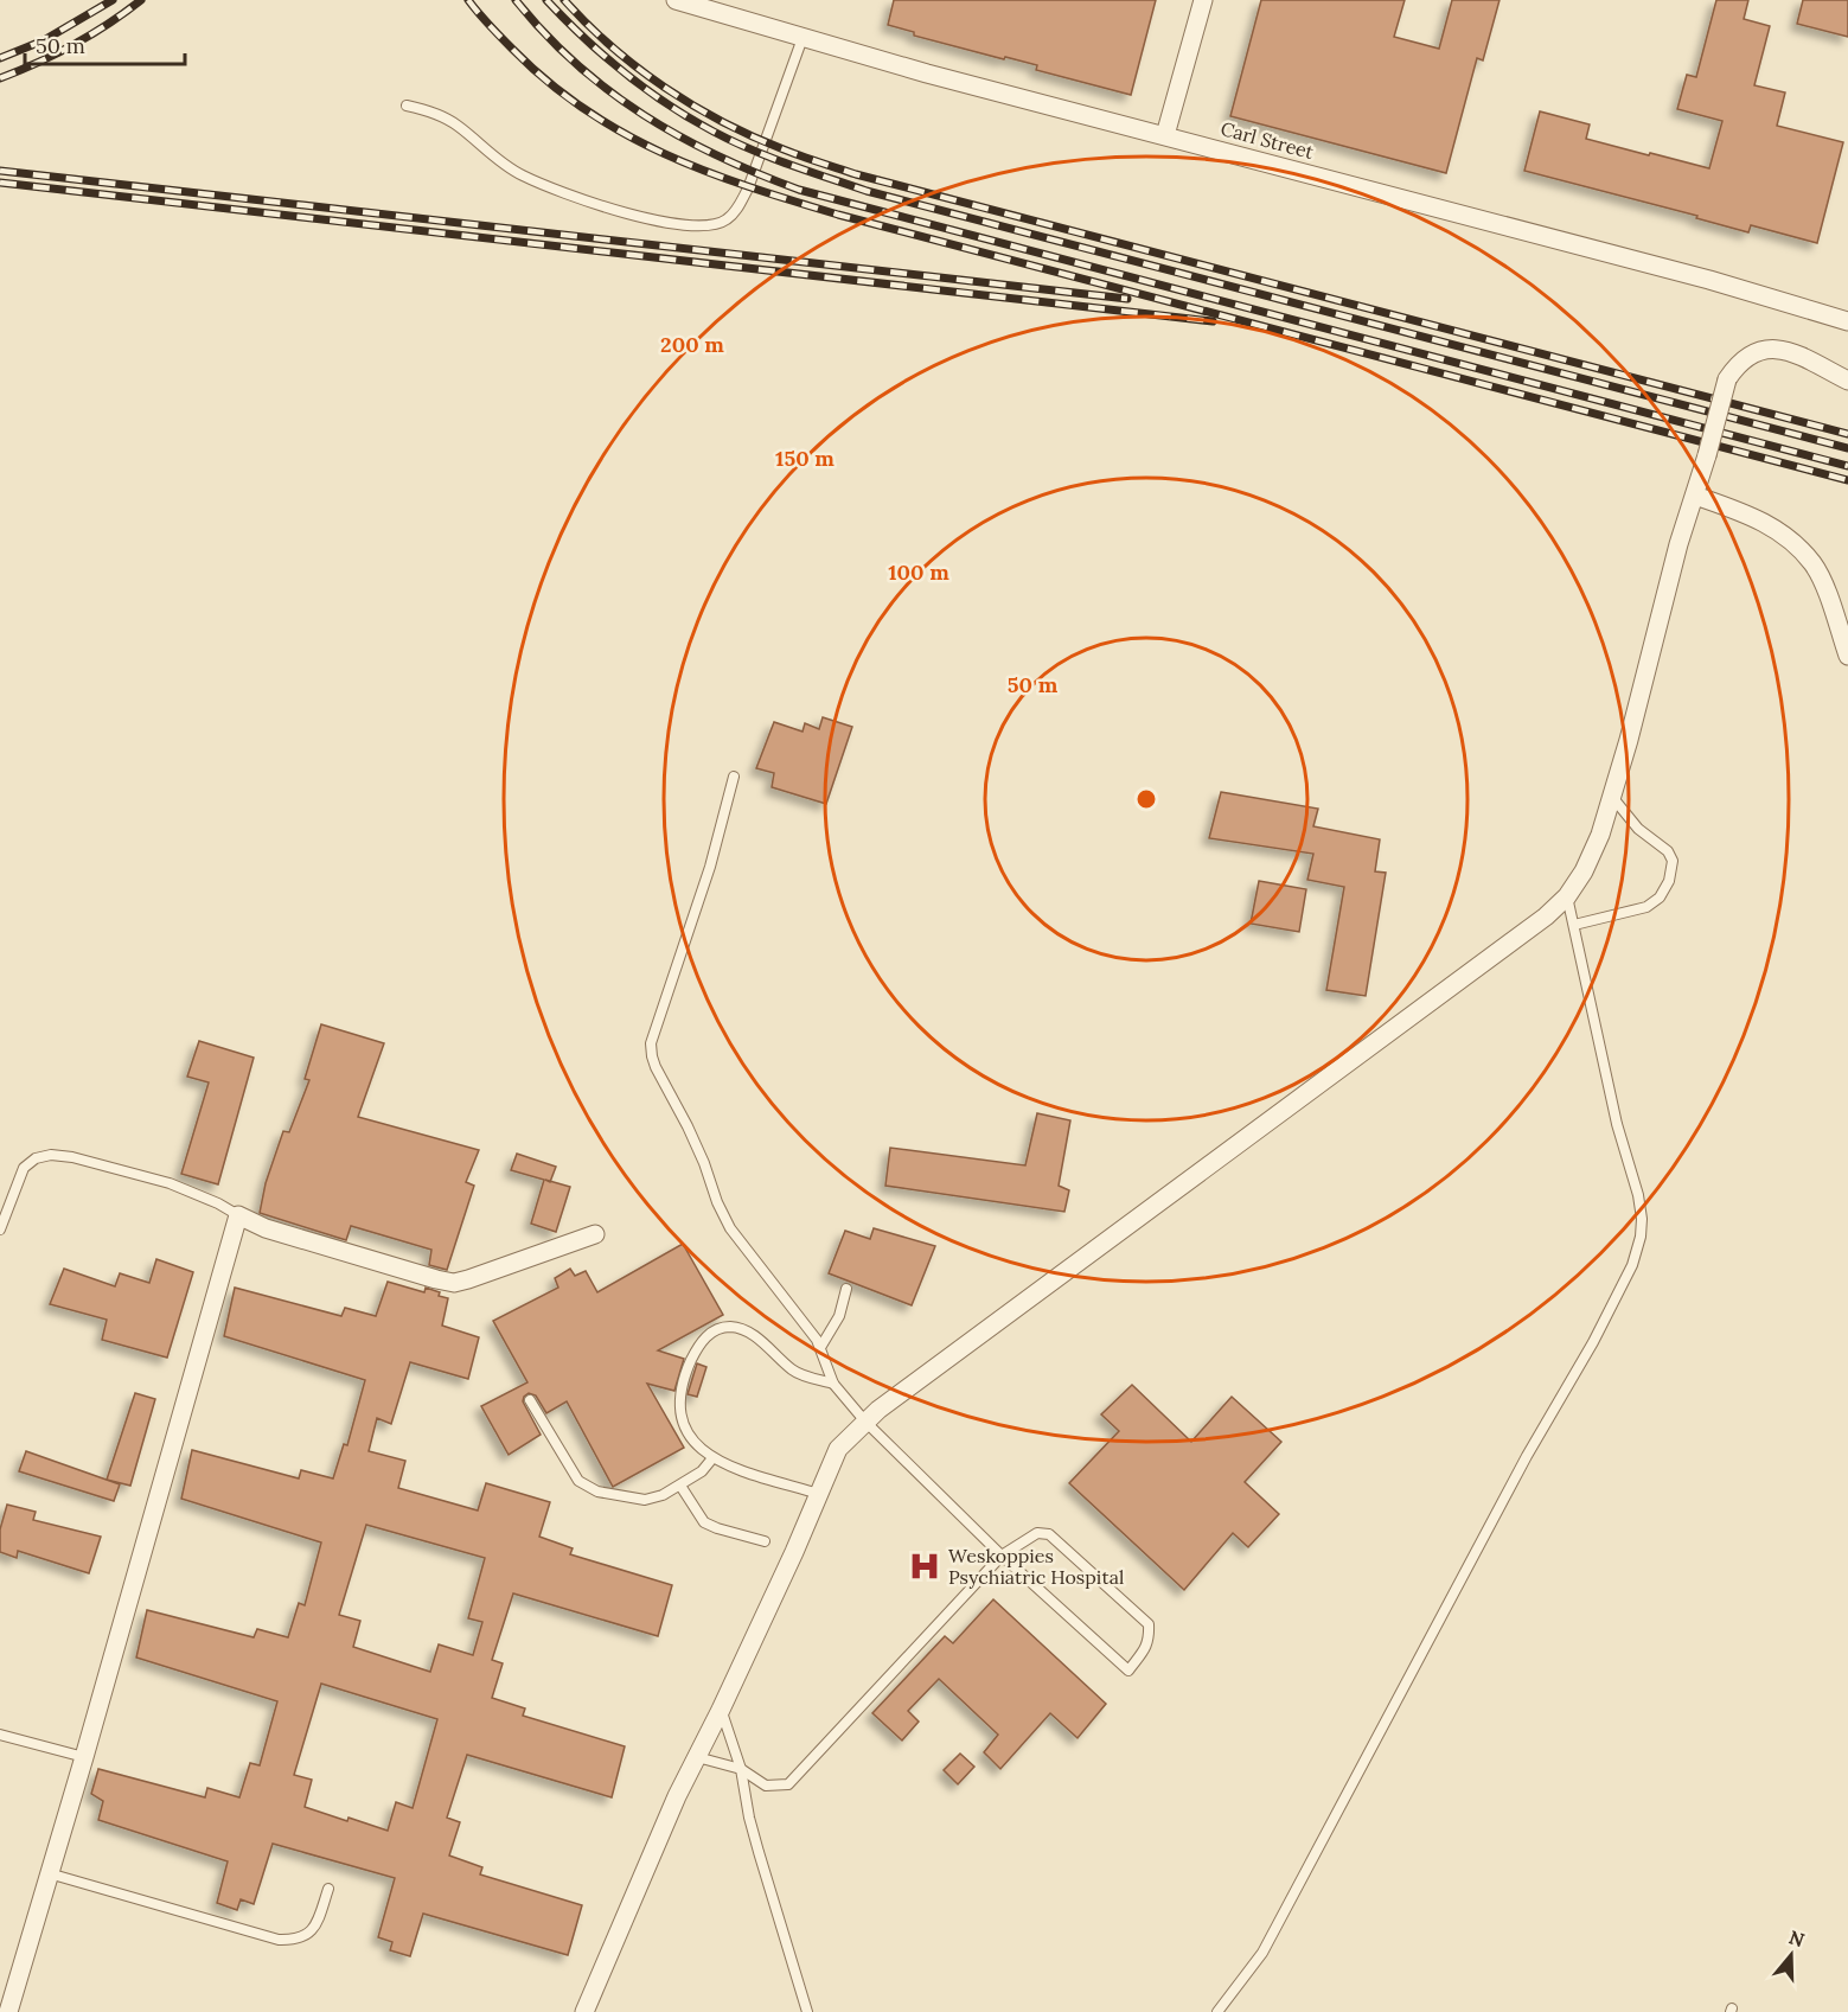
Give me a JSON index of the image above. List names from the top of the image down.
{
  "streets": {
    "street": ["Carl Street"]
  },
  "places": {
    "hospital": ["Weskoppies Psychiatric Hospital"]
  },
  "scale_bar": "50 m",
  "north": "top",
  "rings": [
    "200 m",
    "150 m",
    "100 m",
    "50 m"
  ]
}
